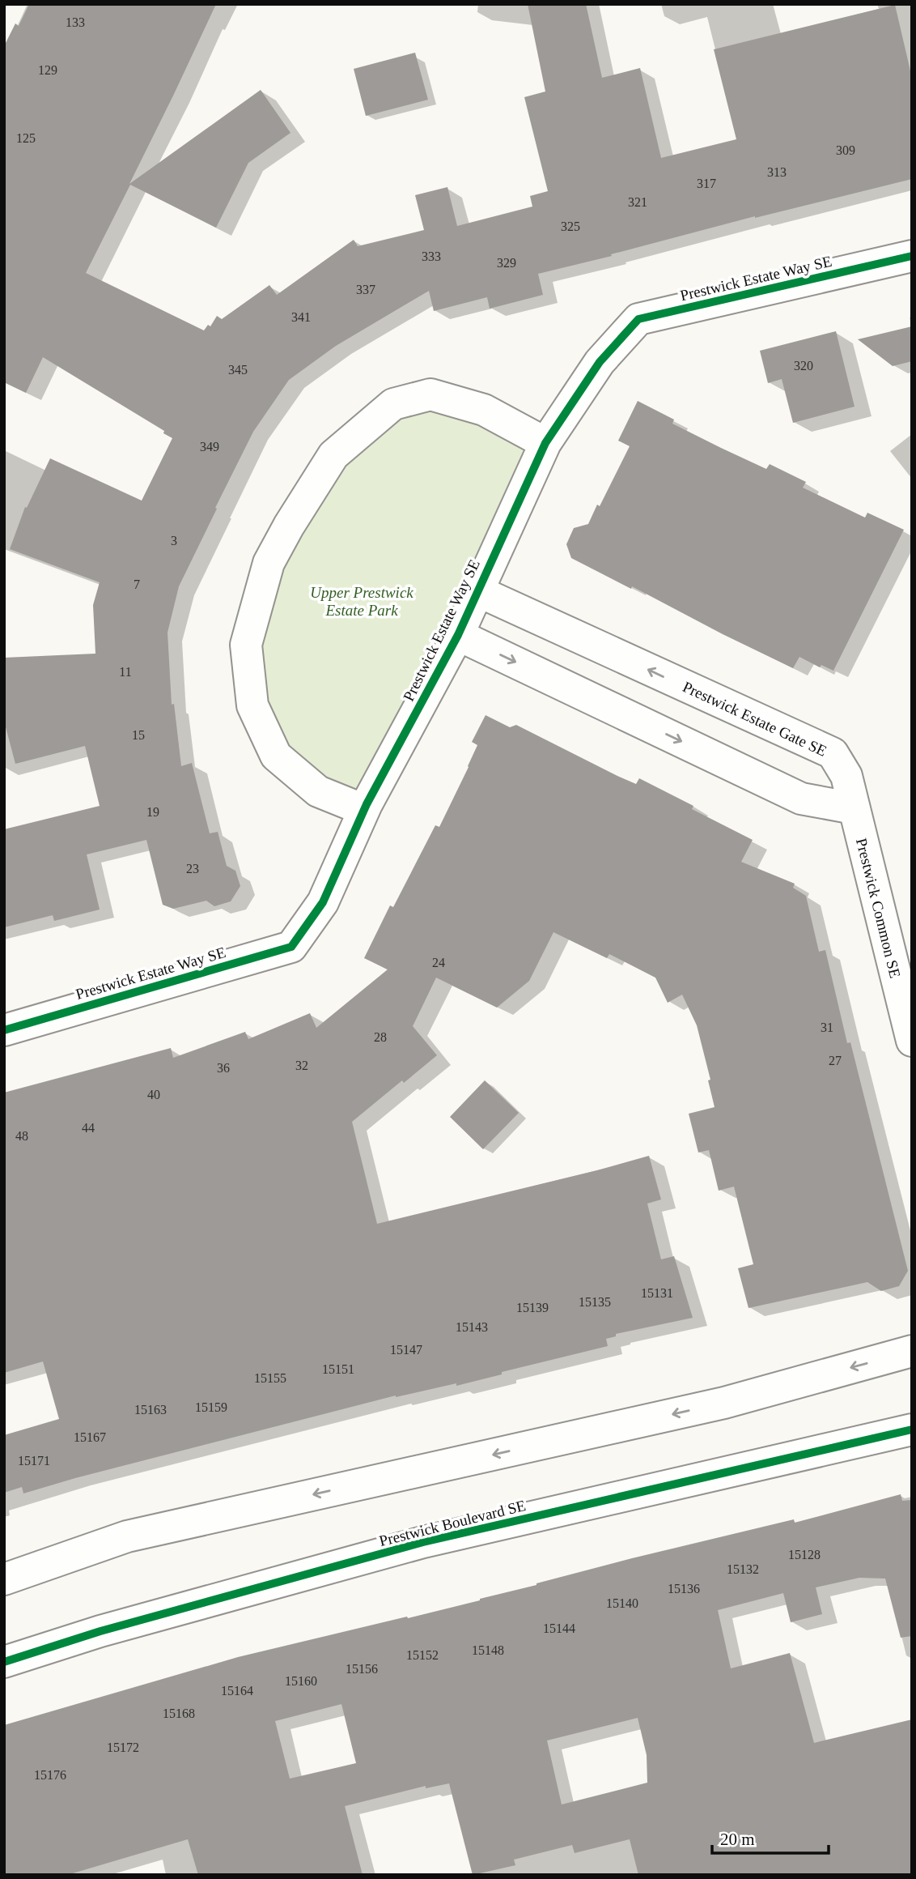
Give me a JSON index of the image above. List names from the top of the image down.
{
  "streets": {
    "street": [
      "Prestwick Estate Way SE",
      "Prestwick Estate Gate SE",
      "Prestwick Common SE",
      "Prestwick Boulevard SE"
    ]
  },
  "crossings": [
    ["Prestwick Estate Way SE", "Prestwick Estate Gate SE"],
    ["Prestwick Estate Gate SE", "Prestwick Common SE"]
  ],
  "parks": ["Upper Prestwick Estate Park"],
  "house_numbers": [
    "133",
    "129",
    "125",
    "309",
    "313",
    "317",
    "321",
    "325",
    "333",
    "329",
    "337",
    "341",
    "320",
    "345",
    "349",
    "3",
    "7",
    "11",
    "15",
    "19",
    "23",
    "24",
    "31",
    "28",
    "27",
    "32",
    "36",
    "40",
    "44",
    "48",
    "15131",
    "15135",
    "15139",
    "15143",
    "15147",
    "15151",
    "15155",
    "15159",
    "15163",
    "15167",
    "15171",
    "15128",
    "15132",
    "15136",
    "15140",
    "15144",
    "15148",
    "15152",
    "15156",
    "15160",
    "15164",
    "15168",
    "15172",
    "15176"
  ],
  "scale_bar": "20 m"
}
